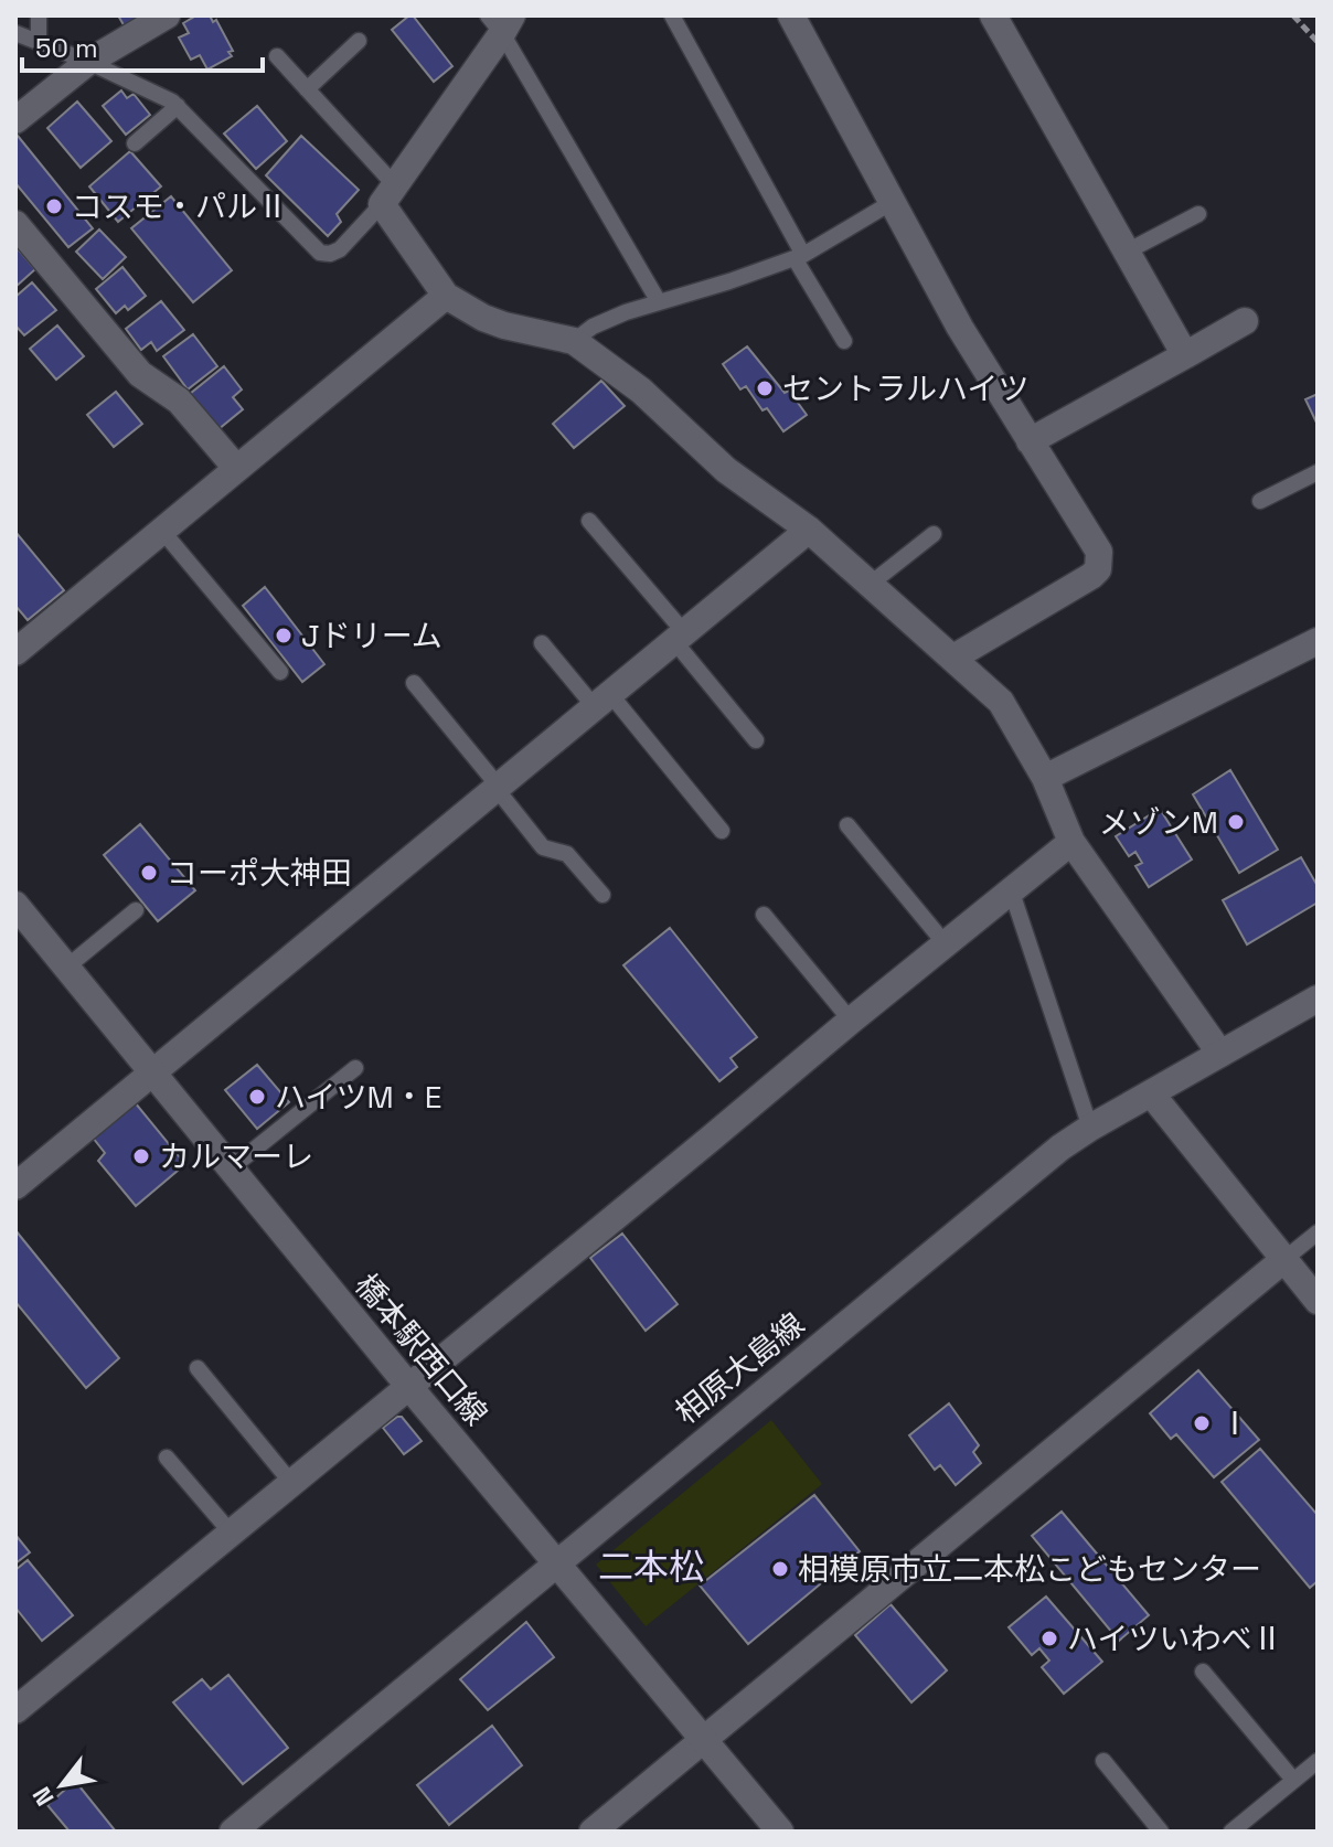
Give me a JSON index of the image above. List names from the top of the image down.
{
  "streets": {
    "street": ["橋本駅西口線", "相原大島線"]
  },
  "crossings": [
    ["橋本駅西口線", "相原大島線"]
  ],
  "districts": ["二本松"],
  "places": [
    "コスモ・パルⅡ",
    "セントラルハイツ",
    "Jドリーム",
    "メゾンM",
    "コーポ大神田",
    "ハイツM・E",
    "カルマーレ",
    "Ⅰ",
    "相模原市立二本松こどもセンター",
    "ハイツいわべⅡ"
  ],
  "scale_bar": "50 m",
  "north": "bottom left"
}
